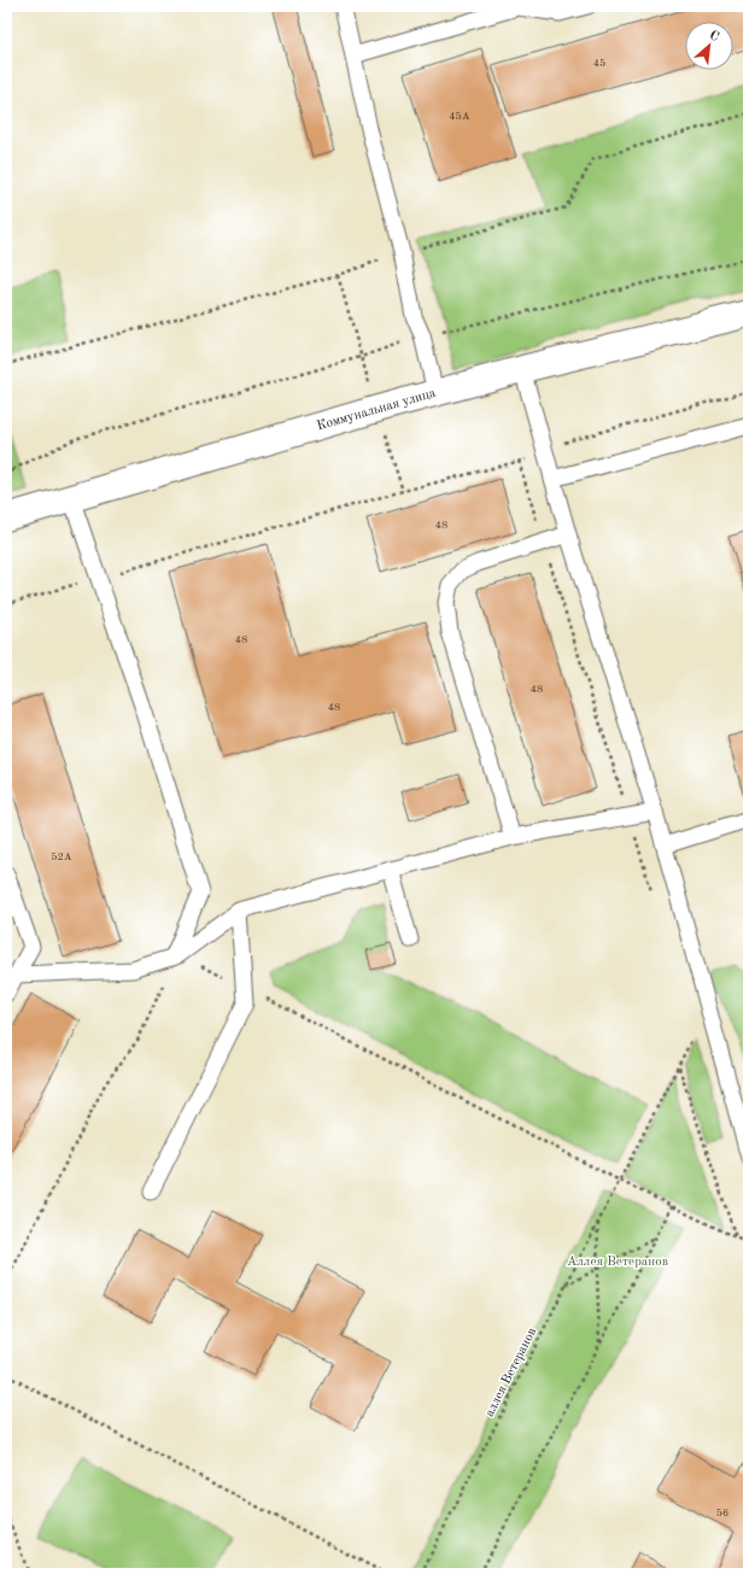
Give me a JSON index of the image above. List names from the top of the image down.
{
  "streets": {
    "main road": ["Коммунальная улица"],
    "path": ["аллея Ветеранов"]
  },
  "parks": ["Аллея Ветеранов"],
  "house_numbers": [
    "45",
    "45А",
    "48",
    "48",
    "48",
    "48",
    "52А",
    "56"
  ],
  "north": "top right"
}
